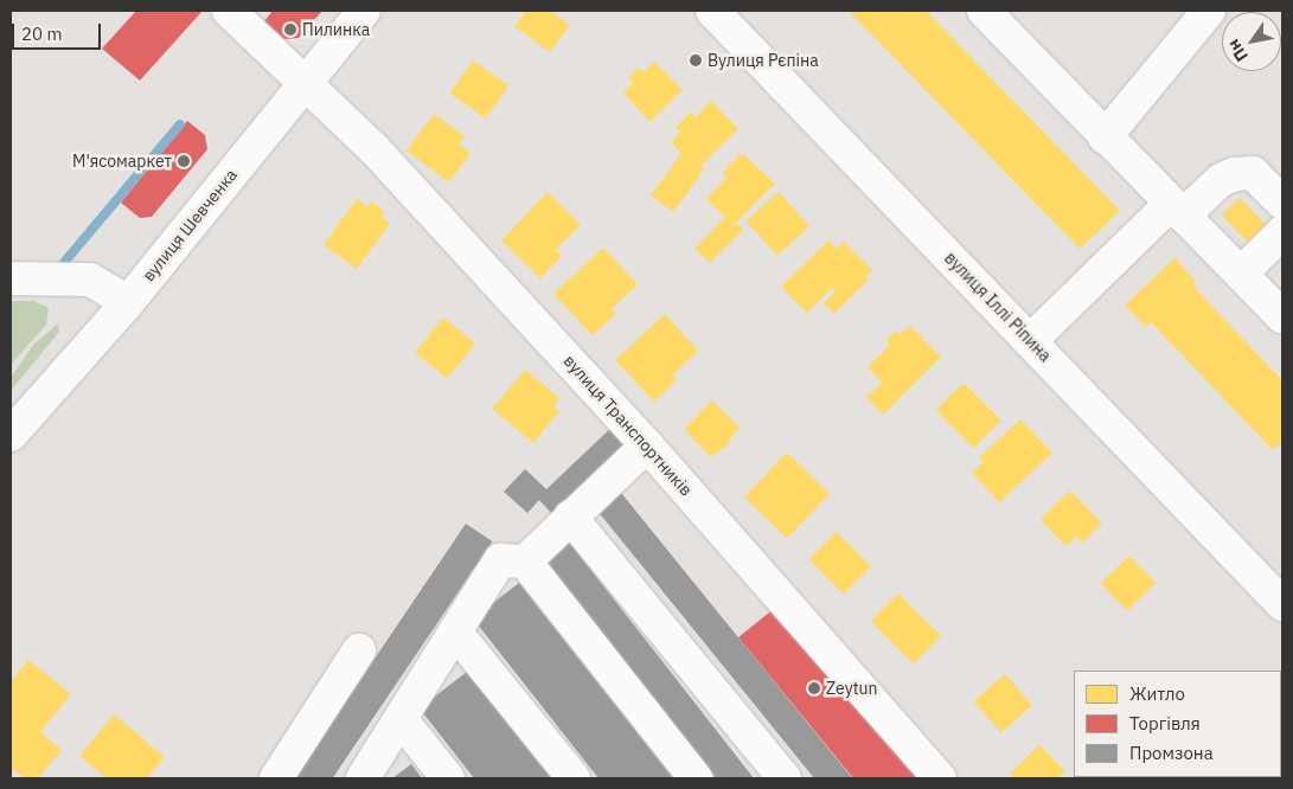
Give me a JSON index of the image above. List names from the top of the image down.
{
  "streets": {
    "main road": ["вулиця Шевченка", "вулиця Іллі Ріпина", "вулиця Транспортників"]
  },
  "crossings": [
    ["вулиця Шевченка", "вулиця Транспортників"]
  ],
  "places": [
    "Пилинка",
    "Вулиця Рєпіна",
    "М'ясомаркет",
    "Zeytun"
  ],
  "legend": ["Житло", "Торгівля", "Промзона"],
  "scale_bar": "20 m",
  "north": "bottom left"
}
